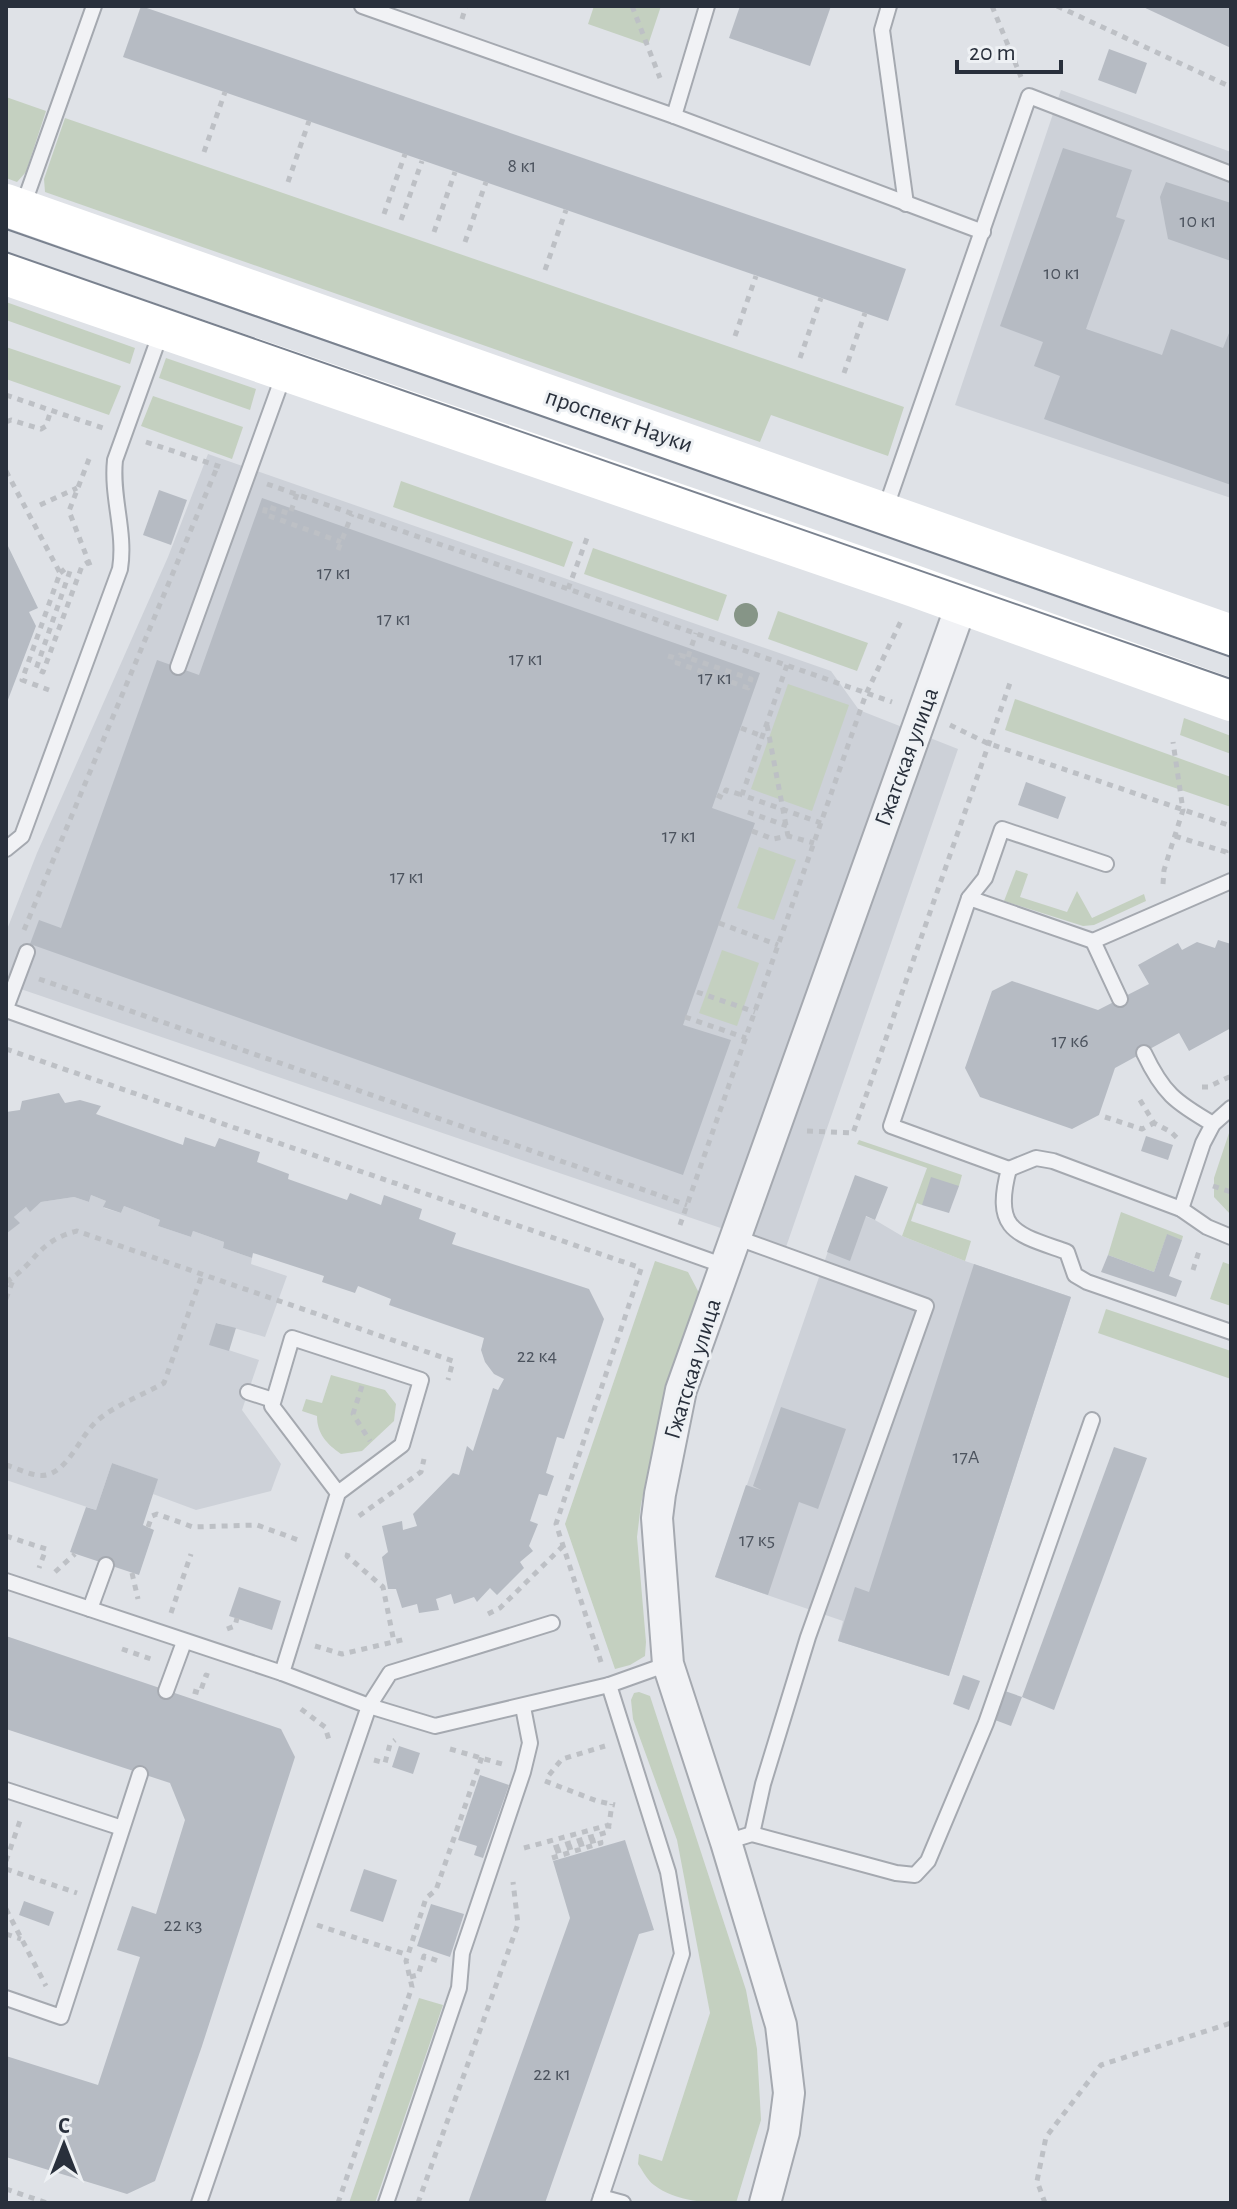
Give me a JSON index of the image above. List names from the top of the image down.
{
  "streets": {
    "main road": ["проспект Науки"],
    "street": ["Гжатская улица"]
  },
  "house_numbers": [
    "8 к1",
    "10 к1",
    "10 к1",
    "17 к1",
    "17 к1",
    "17 к1",
    "17 к1",
    "17 к1",
    "17 к1",
    "17 к6",
    "22 к4",
    "17А",
    "17 к5",
    "22 к3",
    "22 к1"
  ],
  "scale_bar": "20 m",
  "north": "top"
}
